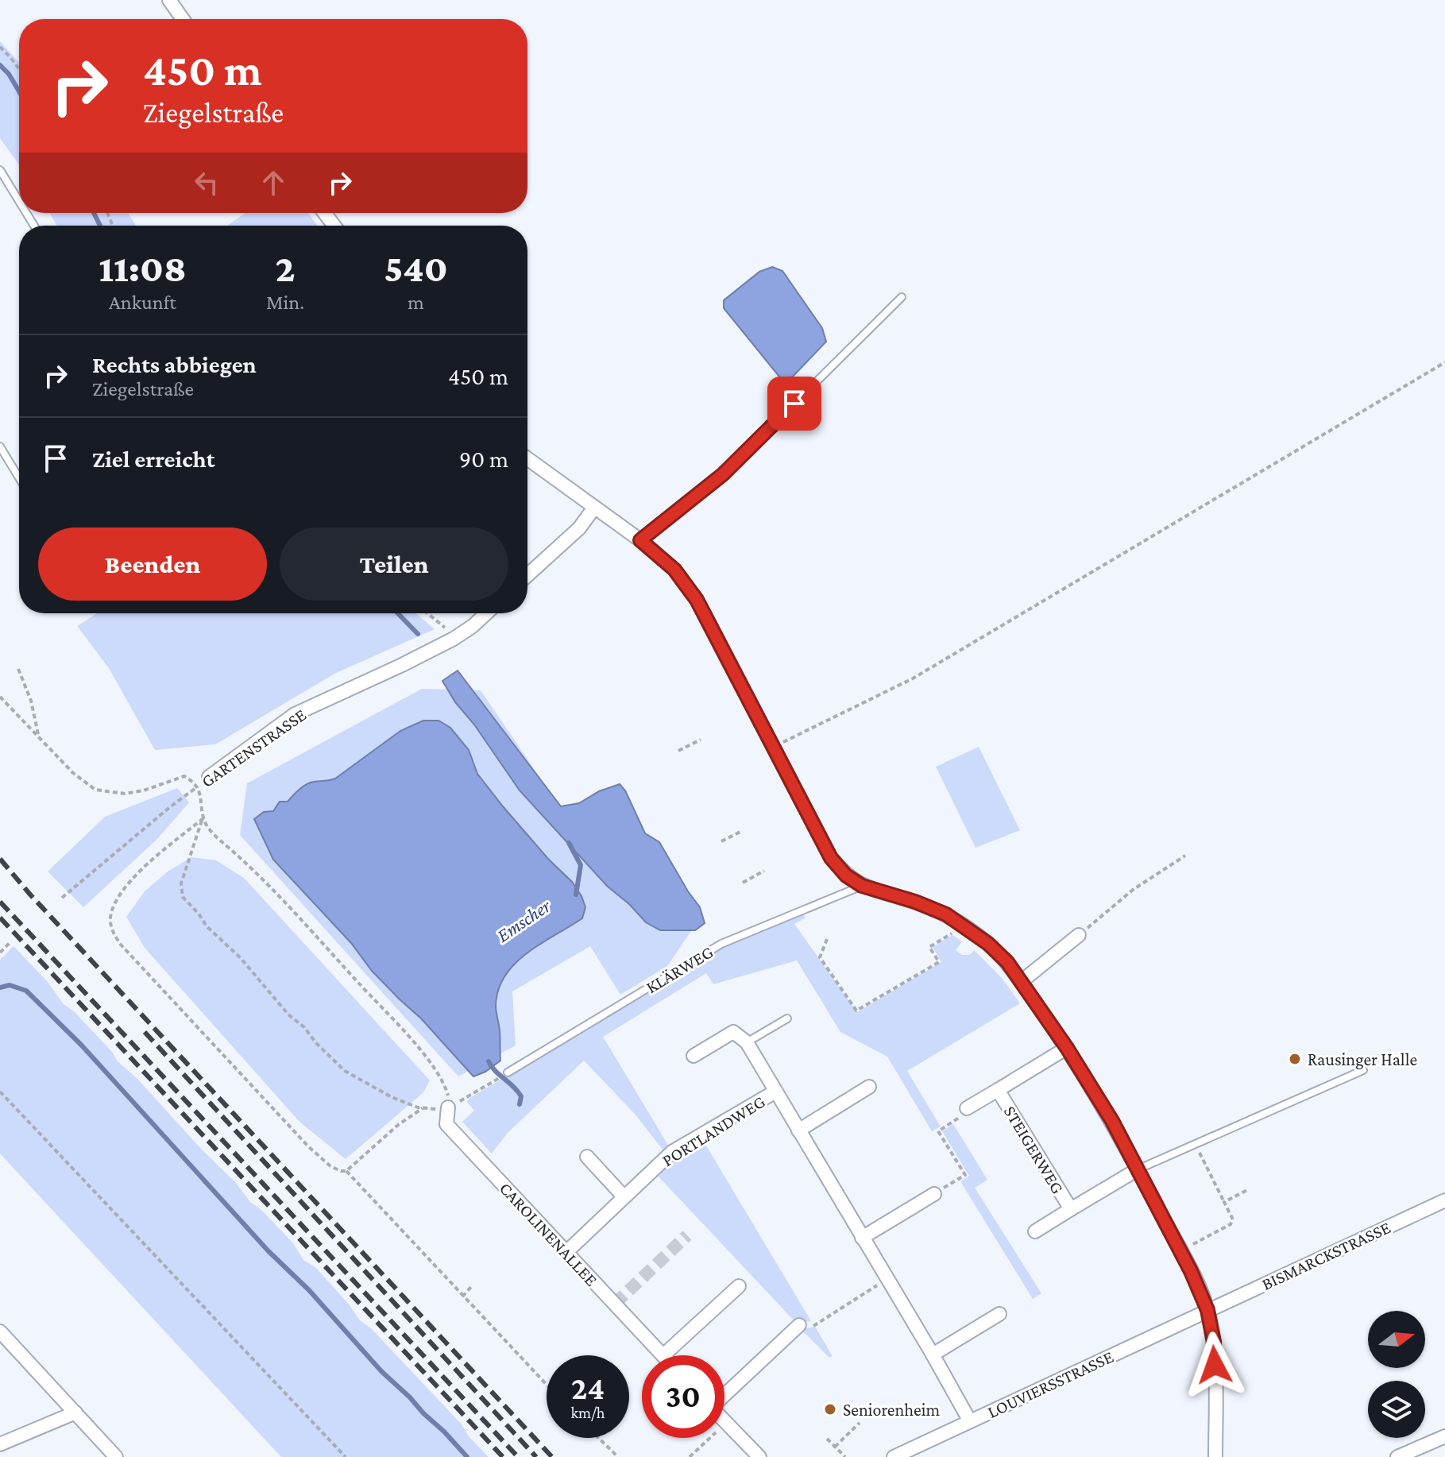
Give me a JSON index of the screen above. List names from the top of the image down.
{
  "streets": {
    "street": [
      "GARTENSTRASSE",
      "PORTLANDWEG",
      "STEIGERWEG",
      "CAROLINENALLEE",
      "BISMARCKSTRASSE",
      "LOUVIERSSTRASSE"
    ],
    "lane": ["KLÄRWEG"]
  },
  "crossings": [
    ["PORTLANDWEG", "CAROLINENALLEE"],
    ["PORTLANDWEG", "LOUVIERSSTRASSE"],
    ["BISMARCKSTRASSE", "LOUVIERSSTRASSE"]
  ],
  "water": ["Emscher"],
  "places": ["Rausinger Halle", "Seniorenheim"],
  "north": "right",
  "page": {
    "turn": ["450 m", "Ziegelstraße"],
    "eta": [
      "11:08",
      "Ankunft",
      "2",
      "Min.",
      "540",
      "m"
    ],
    "list": [
      {
        "name": "Rechts abbiegen",
        "note": "Ziegelstraße",
        "value": "450 m"
      },
      {
        "name": "Ziel erreicht",
        "value": "90 m"
      }
    ],
    "buttons": ["Beenden", "Teilen"],
    "speed": "24 km/h",
    "limit": "30"
  }
}
